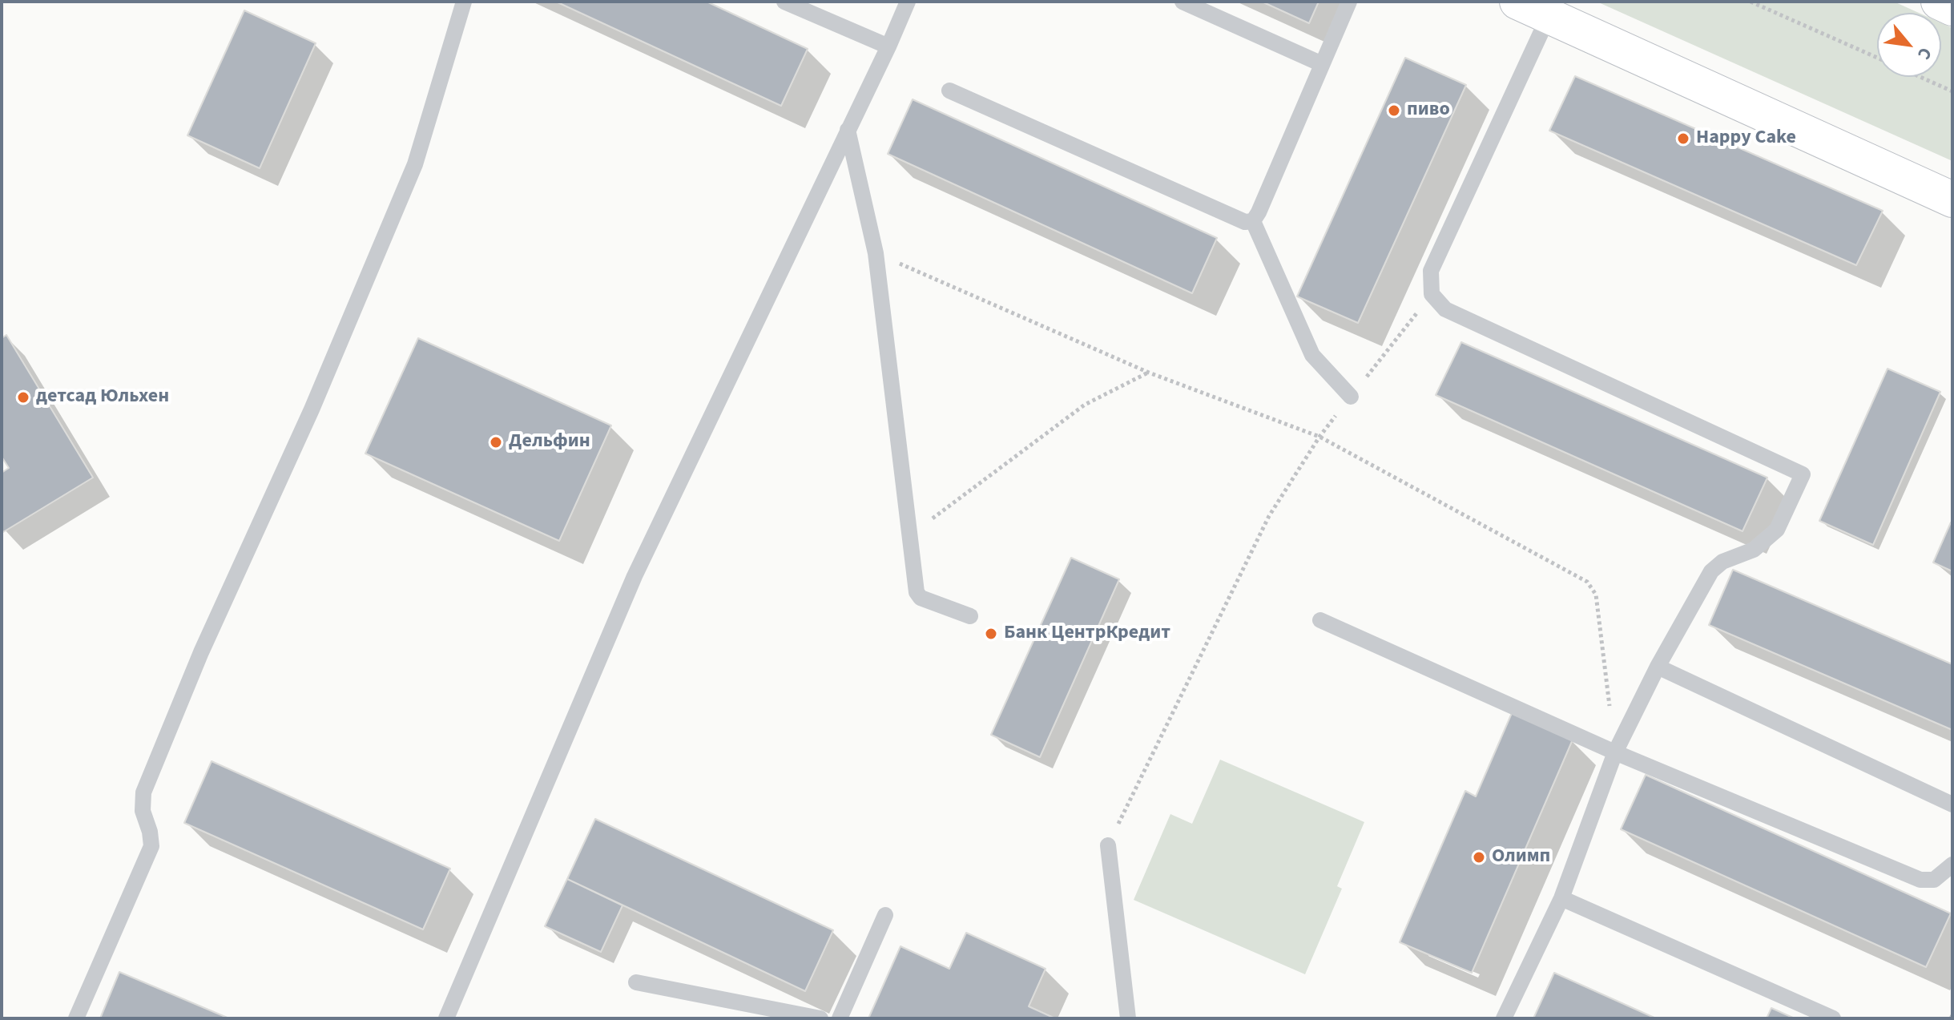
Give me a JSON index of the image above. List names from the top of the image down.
{
  "places": [
    "пиво",
    "Happy Cake",
    "детсад Юльхен",
    "Дельфин",
    "Банк ЦентрКредит",
    "Олимп"
  ],
  "north": "bottom right"
}
